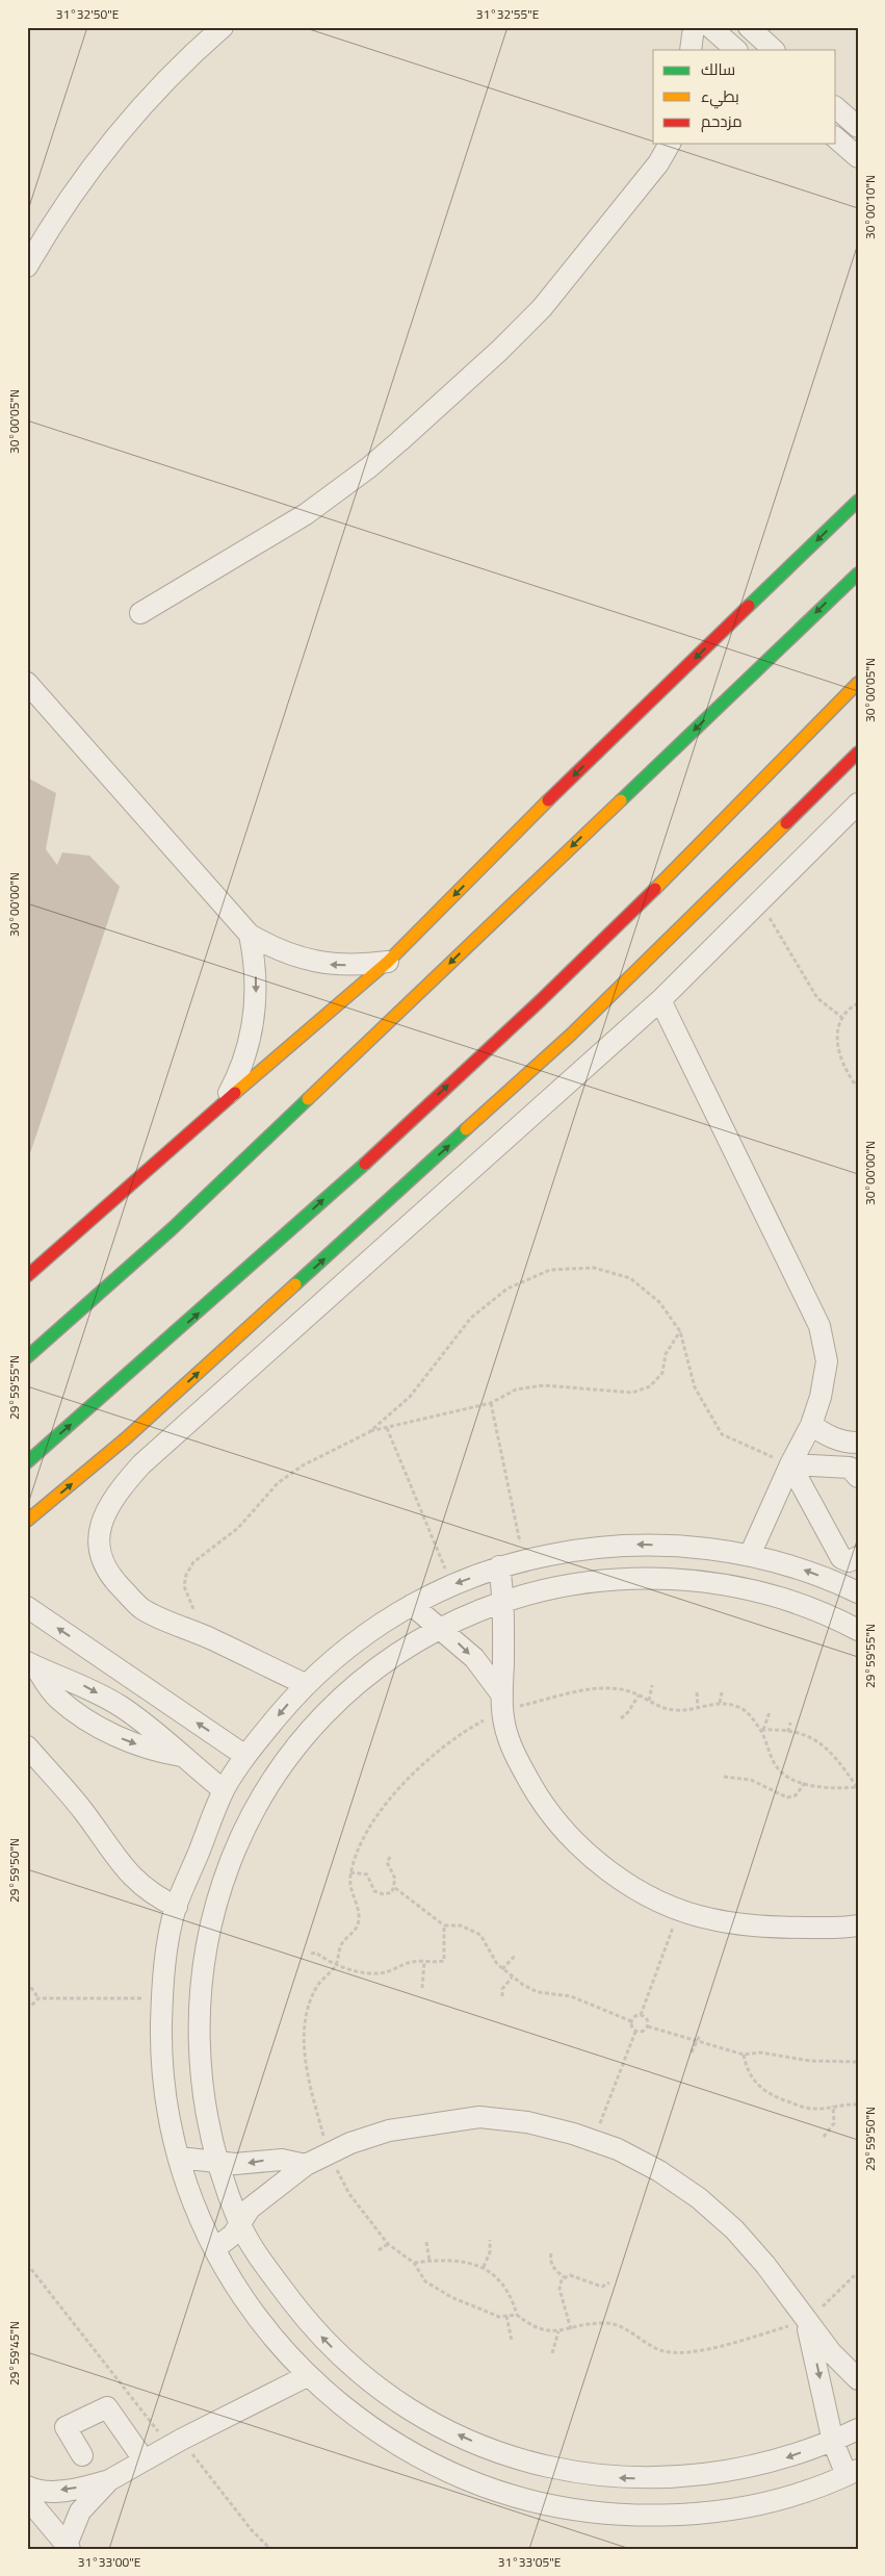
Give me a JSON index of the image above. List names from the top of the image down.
{
  "legend": ["سالك", "بطيء", "مزدحم"],
  "coordinates": [
    "31°32'50\"E",
    "31°32'55\"E",
    "30°00'10\"N",
    "30°00'05\"N",
    "30°00'00\"N",
    "29°59'55\"N",
    "29°59'50\"N",
    "29°59'45\"N",
    "31°33'00\"E",
    "31°33'05\"E"
  ]
}
